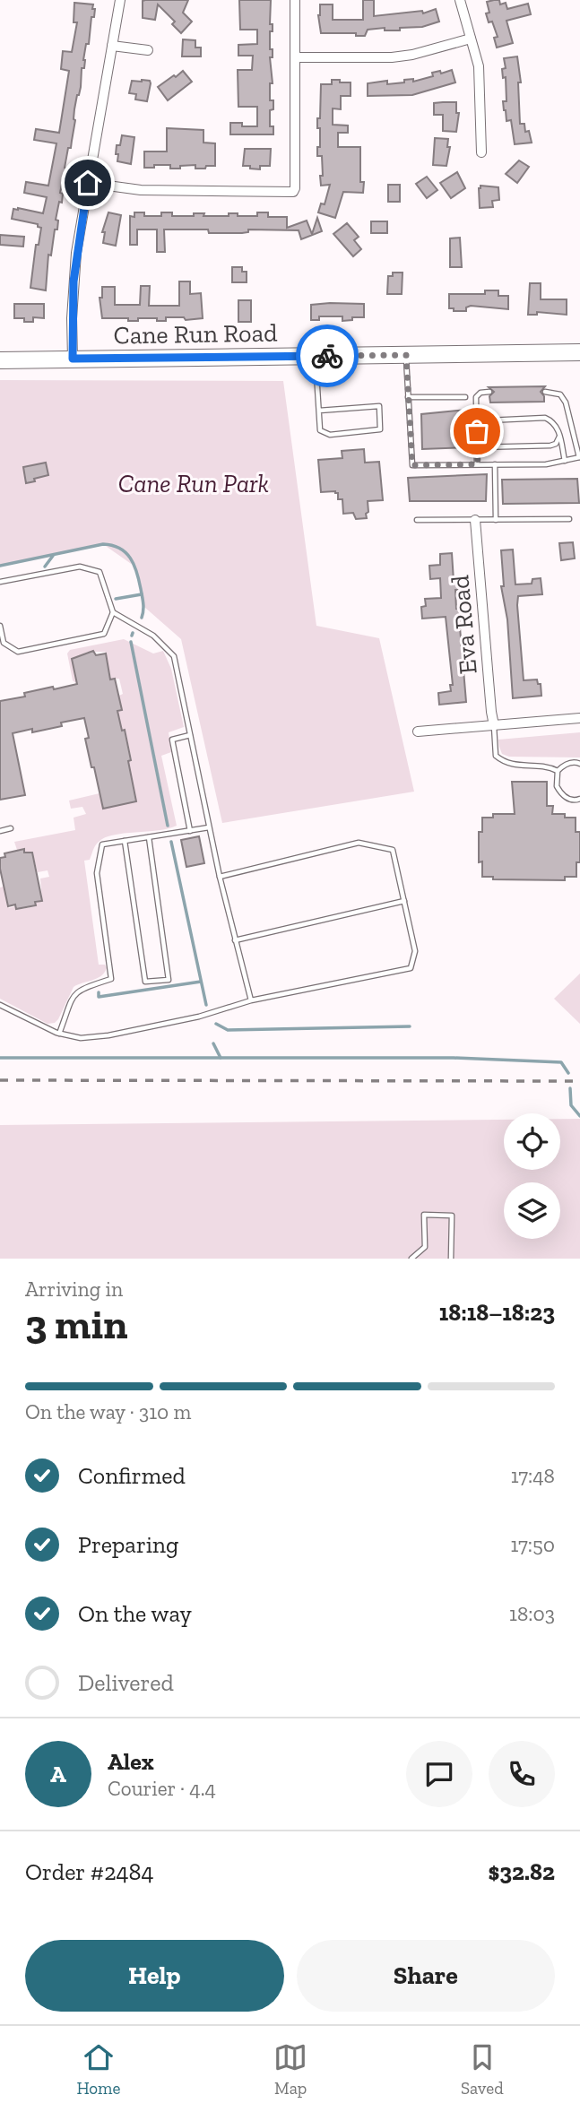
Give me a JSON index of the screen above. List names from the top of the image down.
{
  "streets": {
    "highway": ["Cane Run Road"],
    "street": ["Eva Road"]
  },
  "parks": ["Cane Run Park"],
  "page": {
    "heading": ["3 min", "Arriving in", "18:18–18:23"],
    "panel": [
      "Alex",
      "Courier · 4.4",
      "Order #2484",
      "$32.82"
    ],
    "bar": "On the way · 310 m",
    "list": [
      ["Confirmed", "17:48"],
      ["Preparing", "17:50"],
      ["On the way", "18:03"],
      "Delivered"
    ],
    "round": "A",
    "buttons": ["Help", "Share"],
    "tabs": ["Home", "Map", "Saved"]
  }
}
